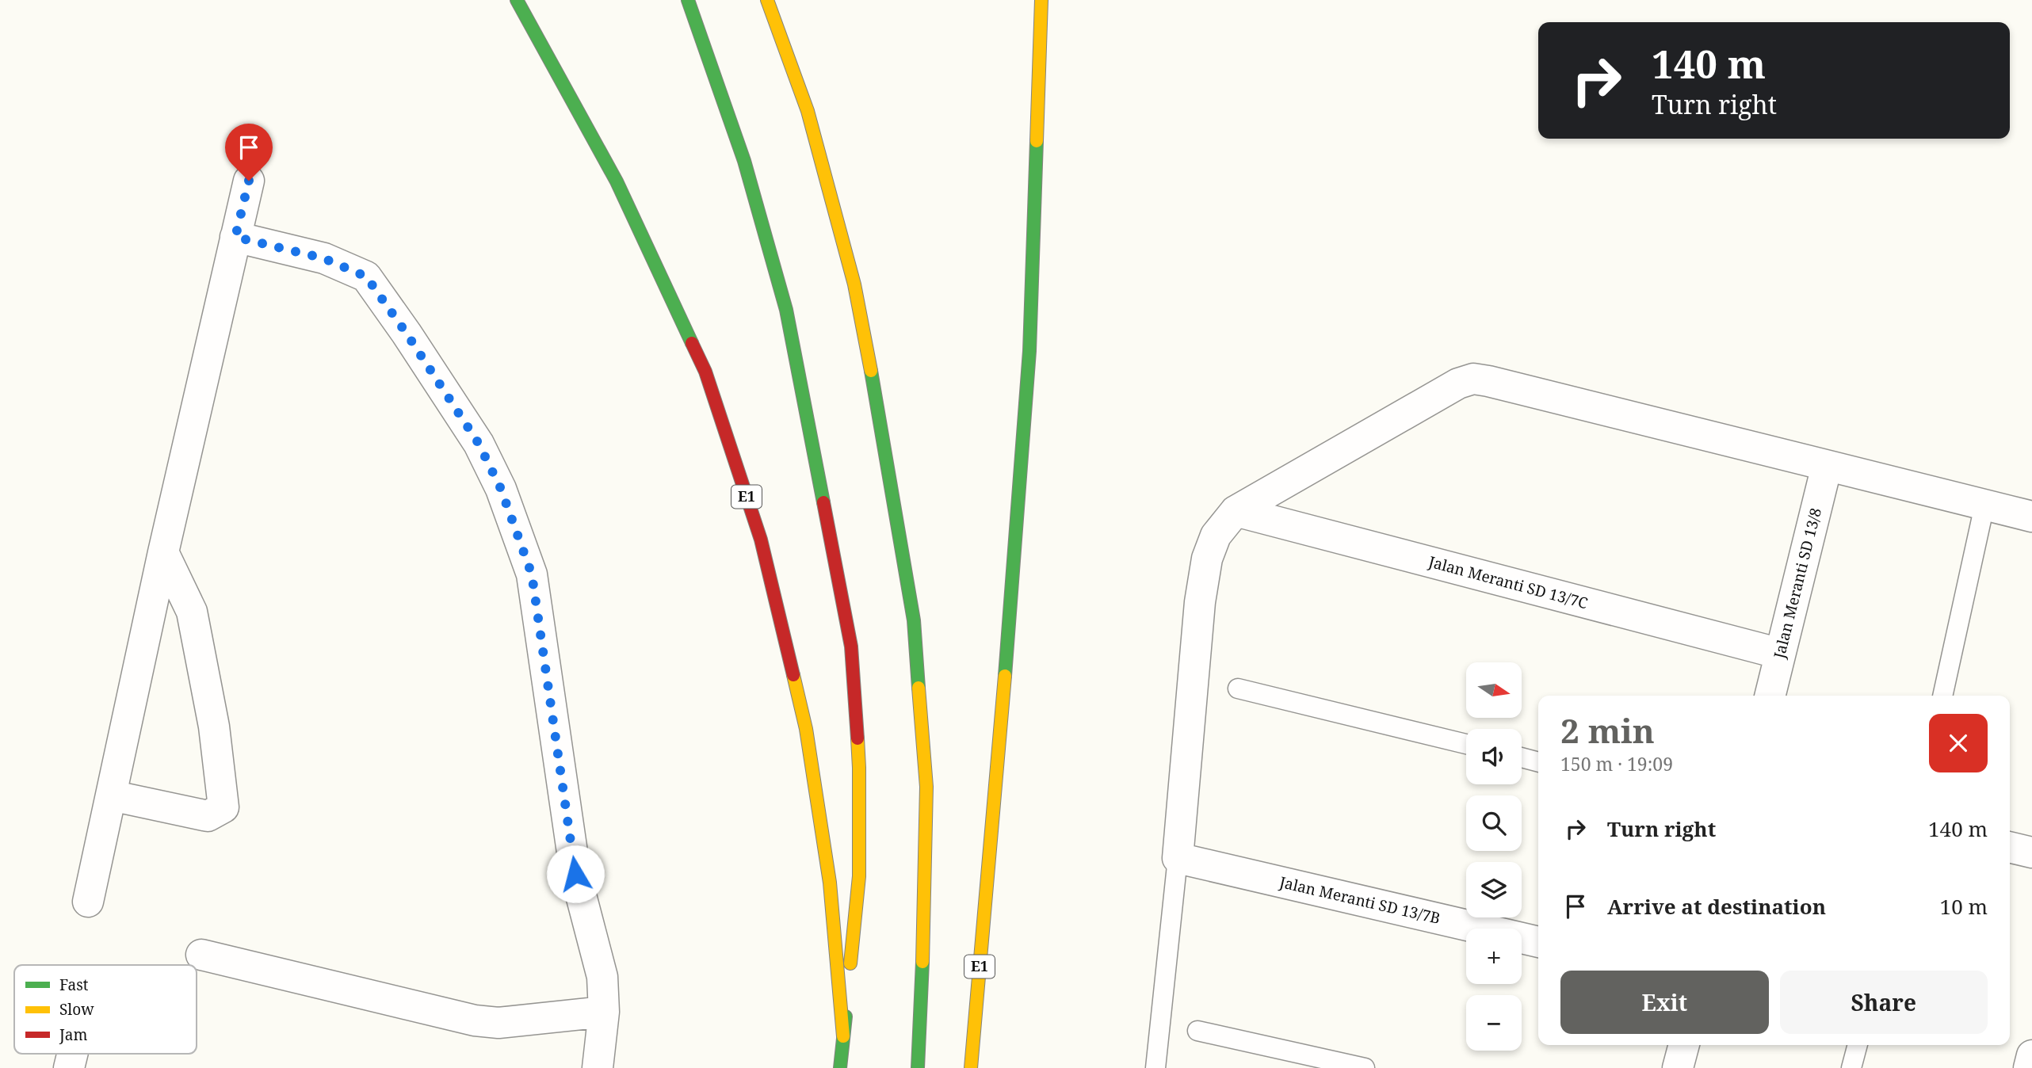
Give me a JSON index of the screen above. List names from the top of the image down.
{
  "streets": {
    "highway": ["E1"],
    "street": ["Jalan Meranti SD 13/7C", "Jalan Meranti SD 13/8", "Jalan Meranti SD 13/7B"]
  },
  "crossings": [
    ["Jalan Meranti SD 13/7C", "Jalan Meranti SD 13/8"]
  ],
  "legend": ["Fast", "Slow", "Jam"],
  "north": "right",
  "page": {
    "turn": ["140 m", "Turn right"],
    "map_buttons": ["+", "−"],
    "heading": ["2 min", "150 m · 19:09"],
    "list": [
      {
        "name": "Turn right",
        "value": "140 m"
      },
      {
        "name": "Arrive at destination",
        "value": "10 m"
      }
    ],
    "buttons": ["Exit", "Share"]
  }
}
